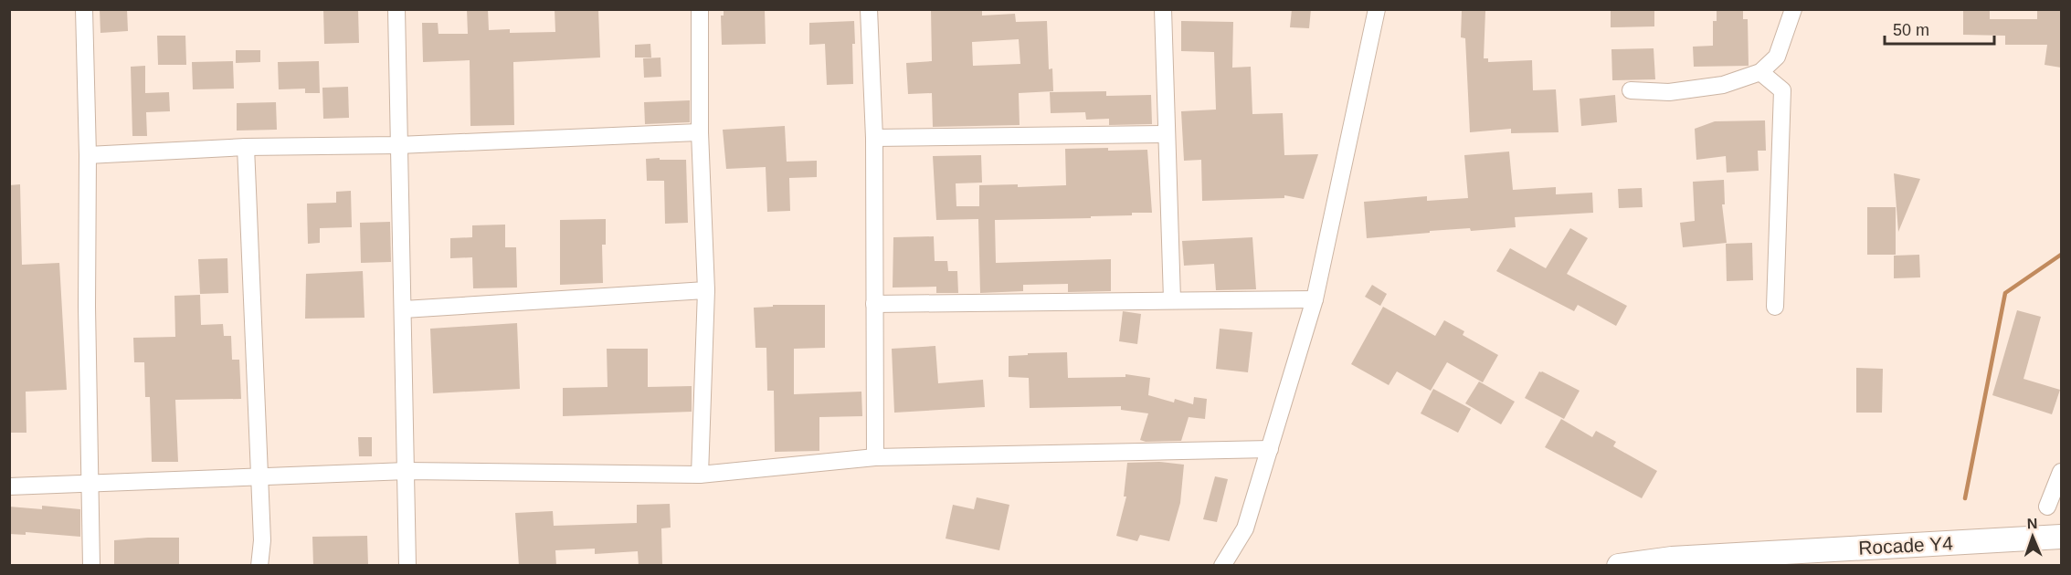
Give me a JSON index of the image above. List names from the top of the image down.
{
  "streets": {
    "highway": ["Rocade Y4"]
  },
  "scale_bar": "50 m",
  "north": "top"
}
